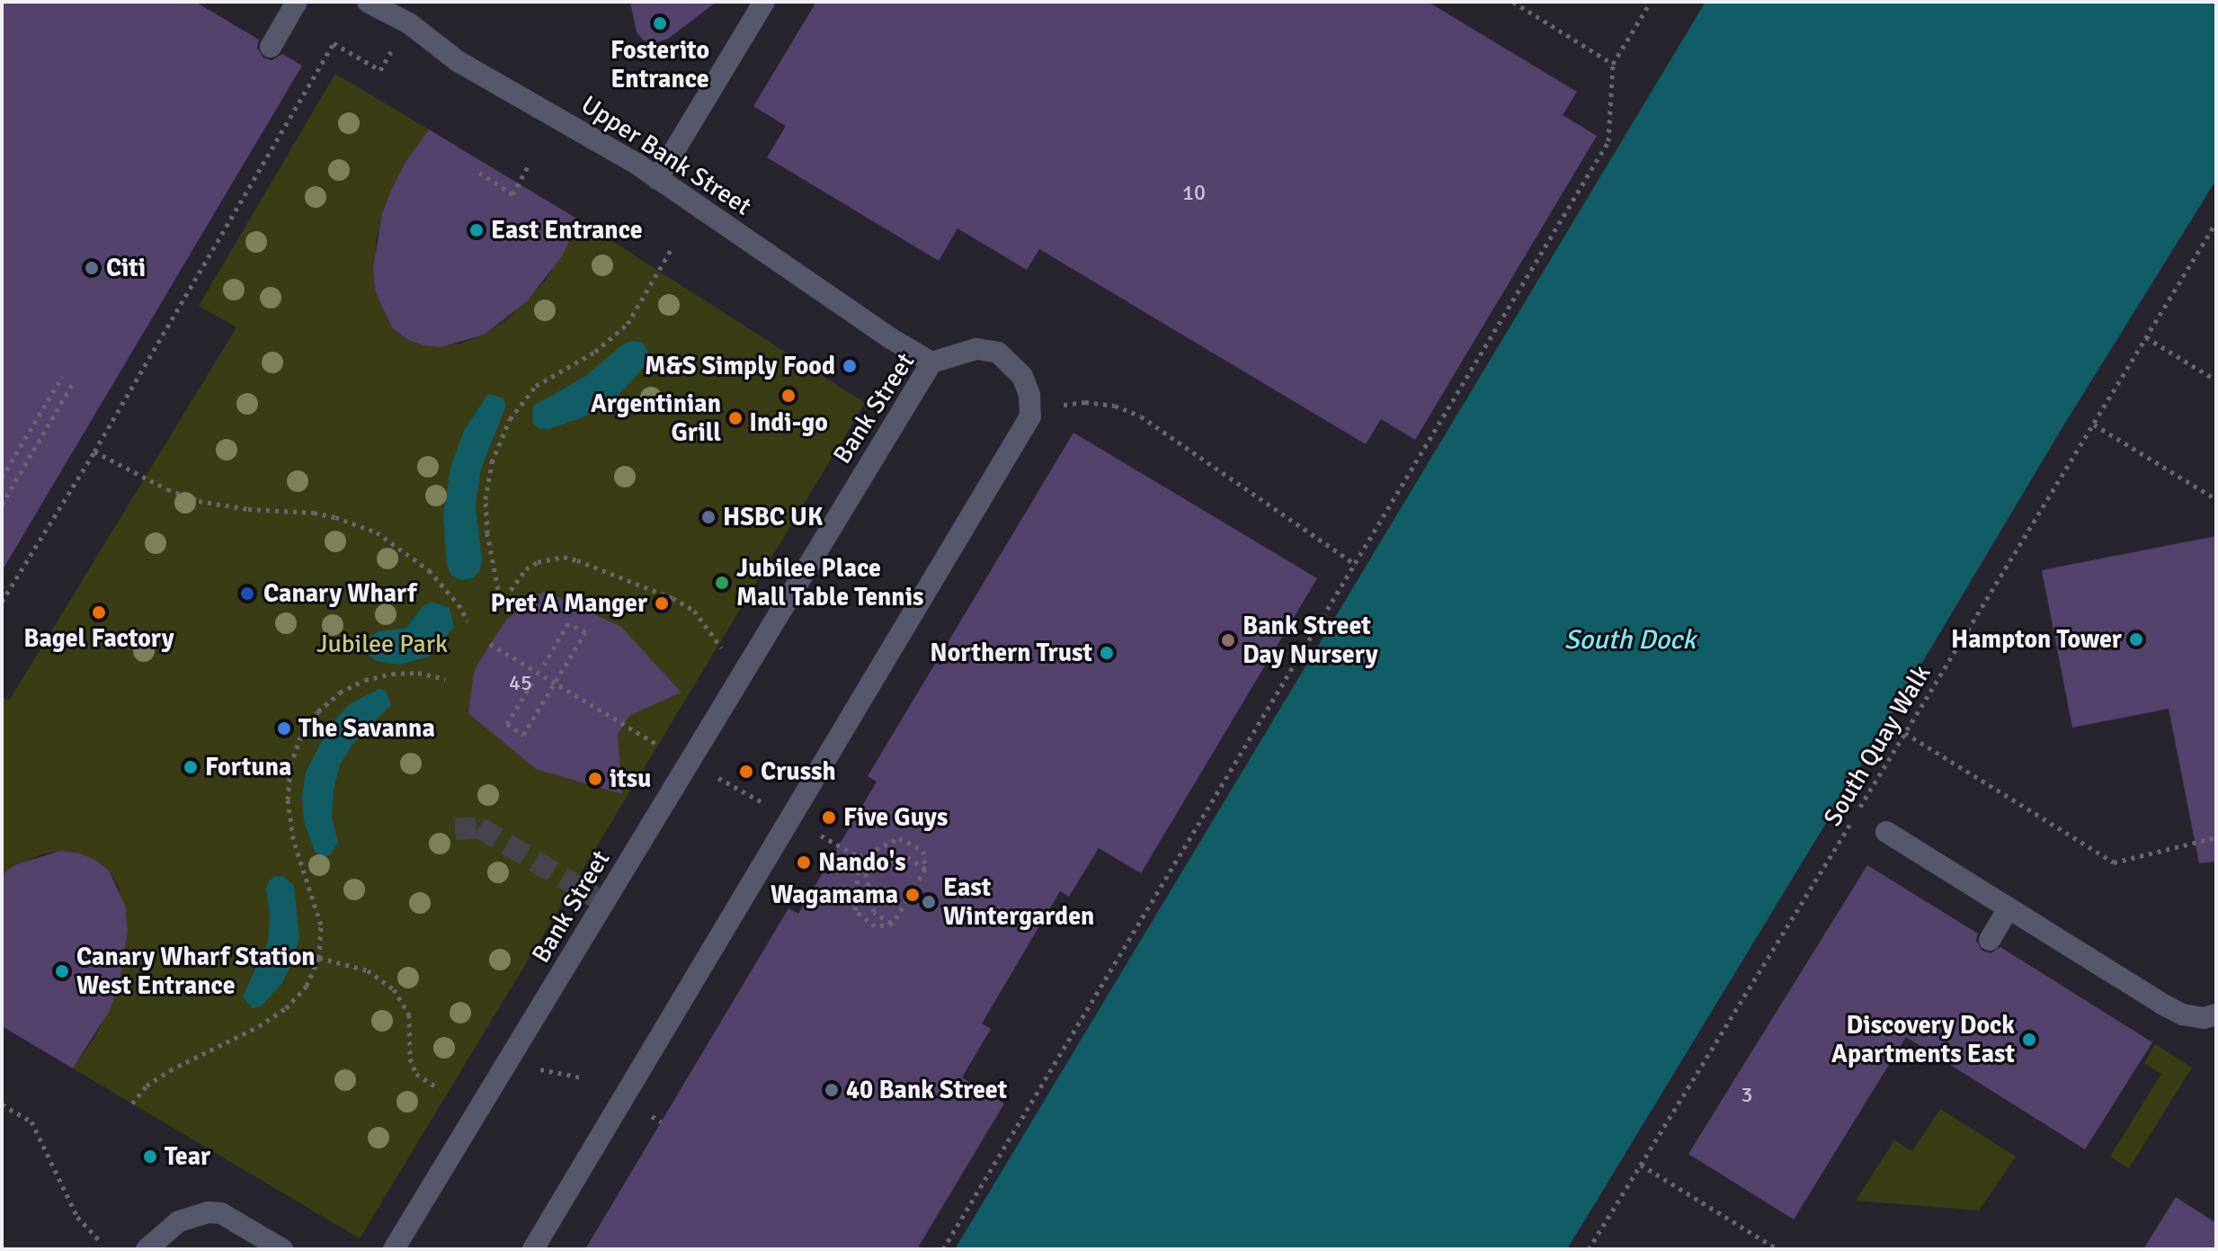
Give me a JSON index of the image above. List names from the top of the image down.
{
  "streets": {
    "street": ["Upper Bank Street", "Bank Street"],
    "path": ["South Quay Walk"]
  },
  "crossings": [
    ["Upper Bank Street", "Bank Street"]
  ],
  "water": ["South Dock"],
  "parks": ["Jubilee Park"],
  "places": [
    "Fosterito Entrance",
    "East Entrance",
    "Citi",
    "M&S Simply Food",
    "Indi-go",
    "Argentinian Grill",
    "HSBC UK",
    "Jubilee Place Mall Table Tennis",
    "Canary Wharf",
    "Pret A Manger",
    "Bagel Factory",
    "Hampton Tower",
    "Bank Street Day Nursery",
    "Northern Trust",
    "The Savanna",
    "Fortuna",
    "Crussh",
    "itsu",
    "Five Guys",
    "Nando's",
    "Wagamama",
    "East Wintergarden",
    "Canary Wharf Station West Entrance",
    "Discovery Dock Apartments East",
    "40 Bank Street",
    "Tear"
  ],
  "house_numbers": ["10", "45", "3"]
}
